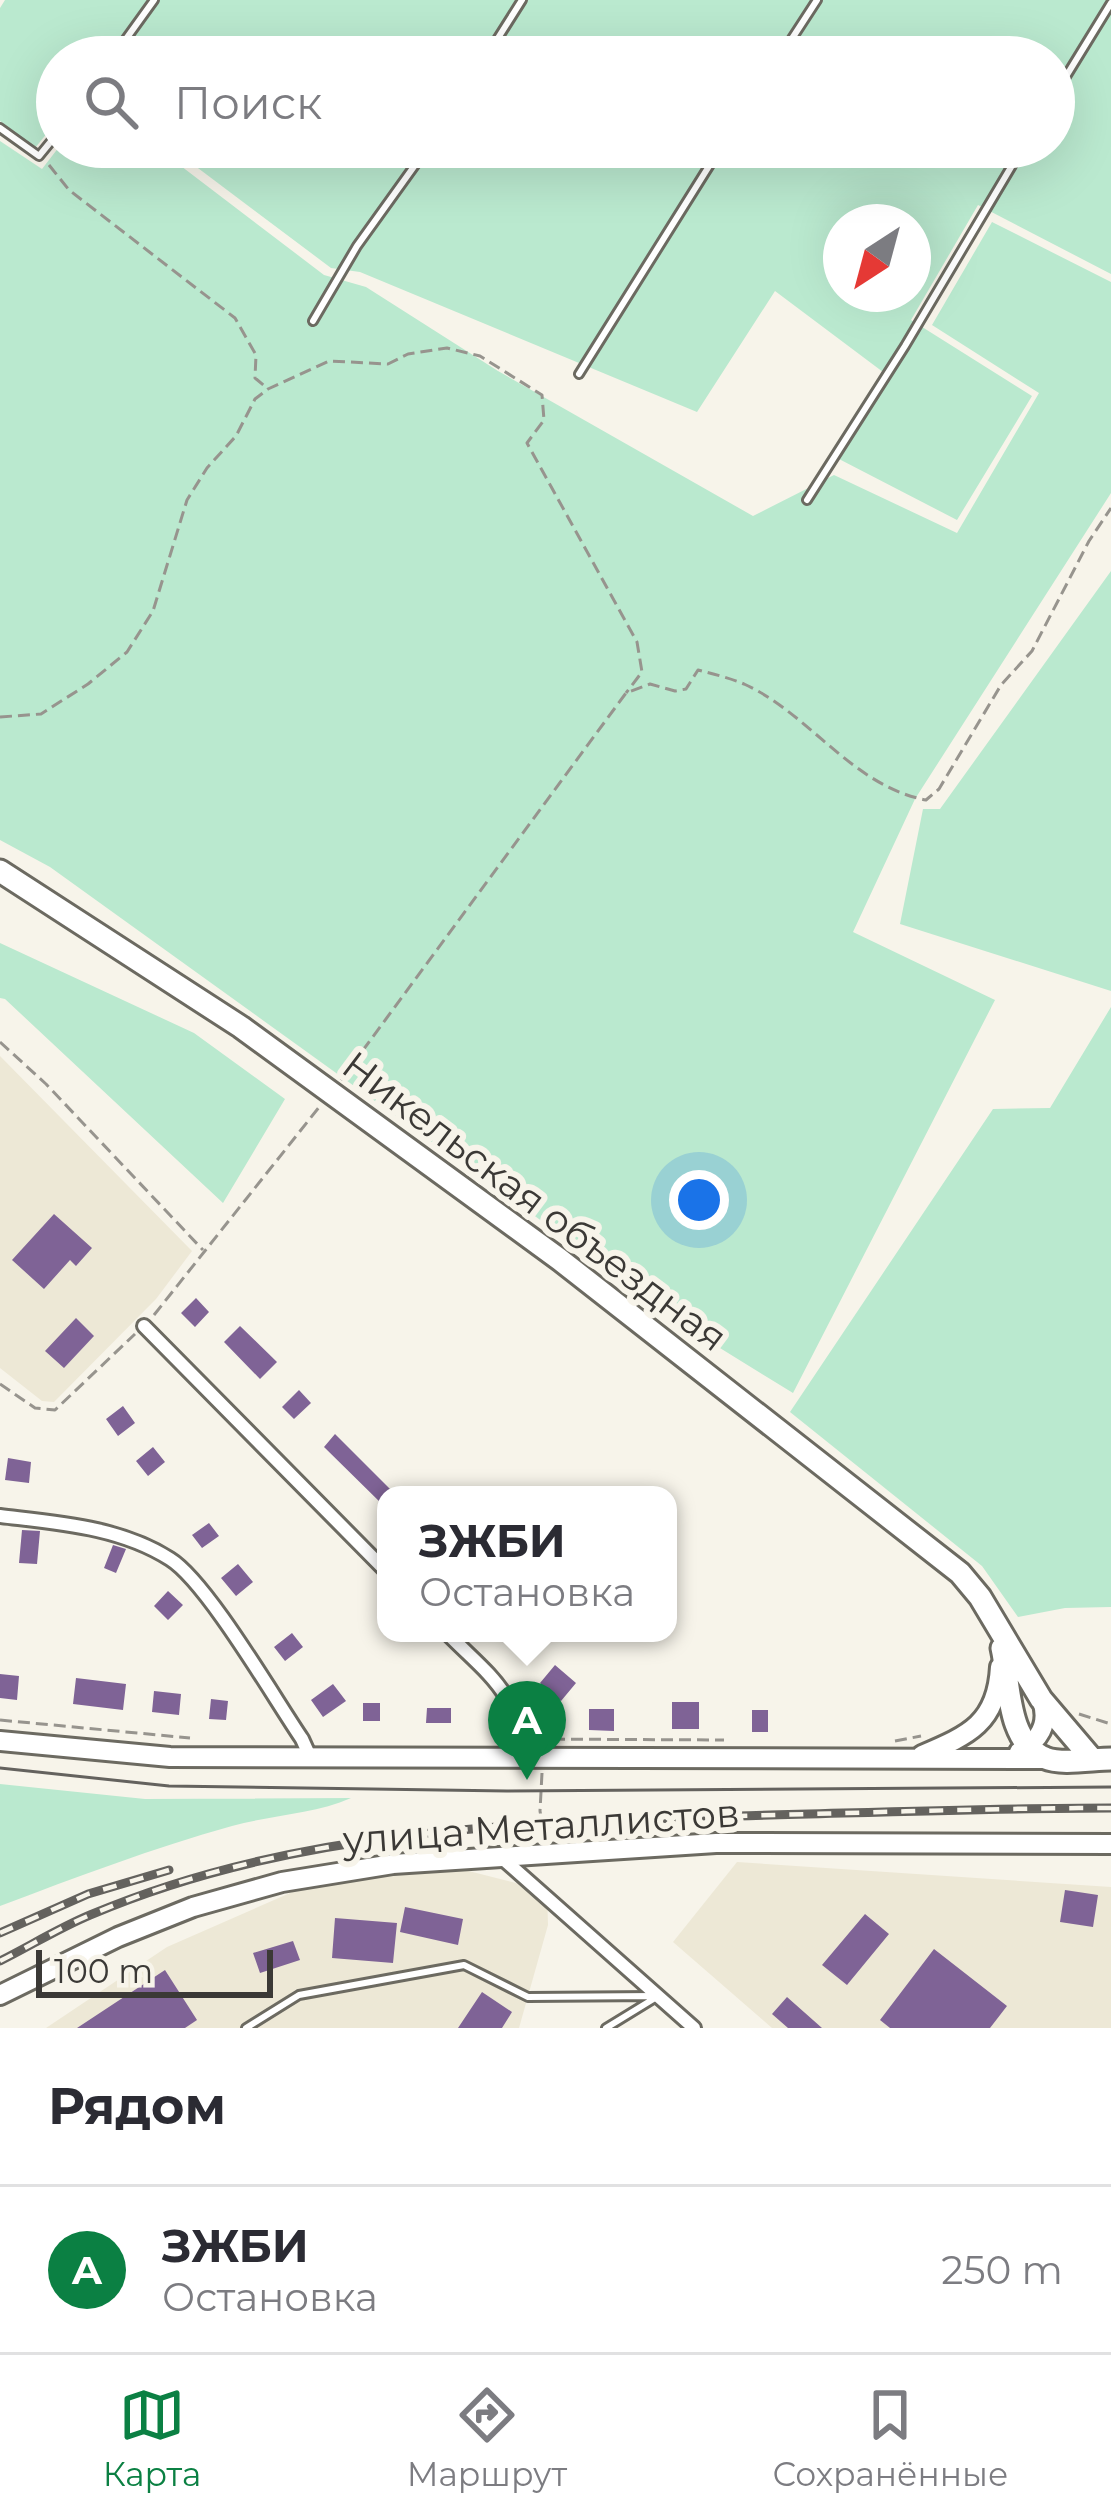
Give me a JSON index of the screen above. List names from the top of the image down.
{
  "streets": {
    "main road": ["Никельская объездная", "улица Металлистов"]
  },
  "scale_bar": "100 m",
  "north": "bottom left",
  "page": {
    "search": "Поиск",
    "popup": ["ЗЖБИ", "Остановка"],
    "pins": "A",
    "scale": "100 m",
    "heading": "Рядом",
    "list": [
      {
        "mark": "A",
        "name": "ЗЖБИ",
        "note": "Остановка",
        "value": "250 m"
      }
    ],
    "nav": ["Карта", "Маршрут", "Сохранённые"]
  }
}
